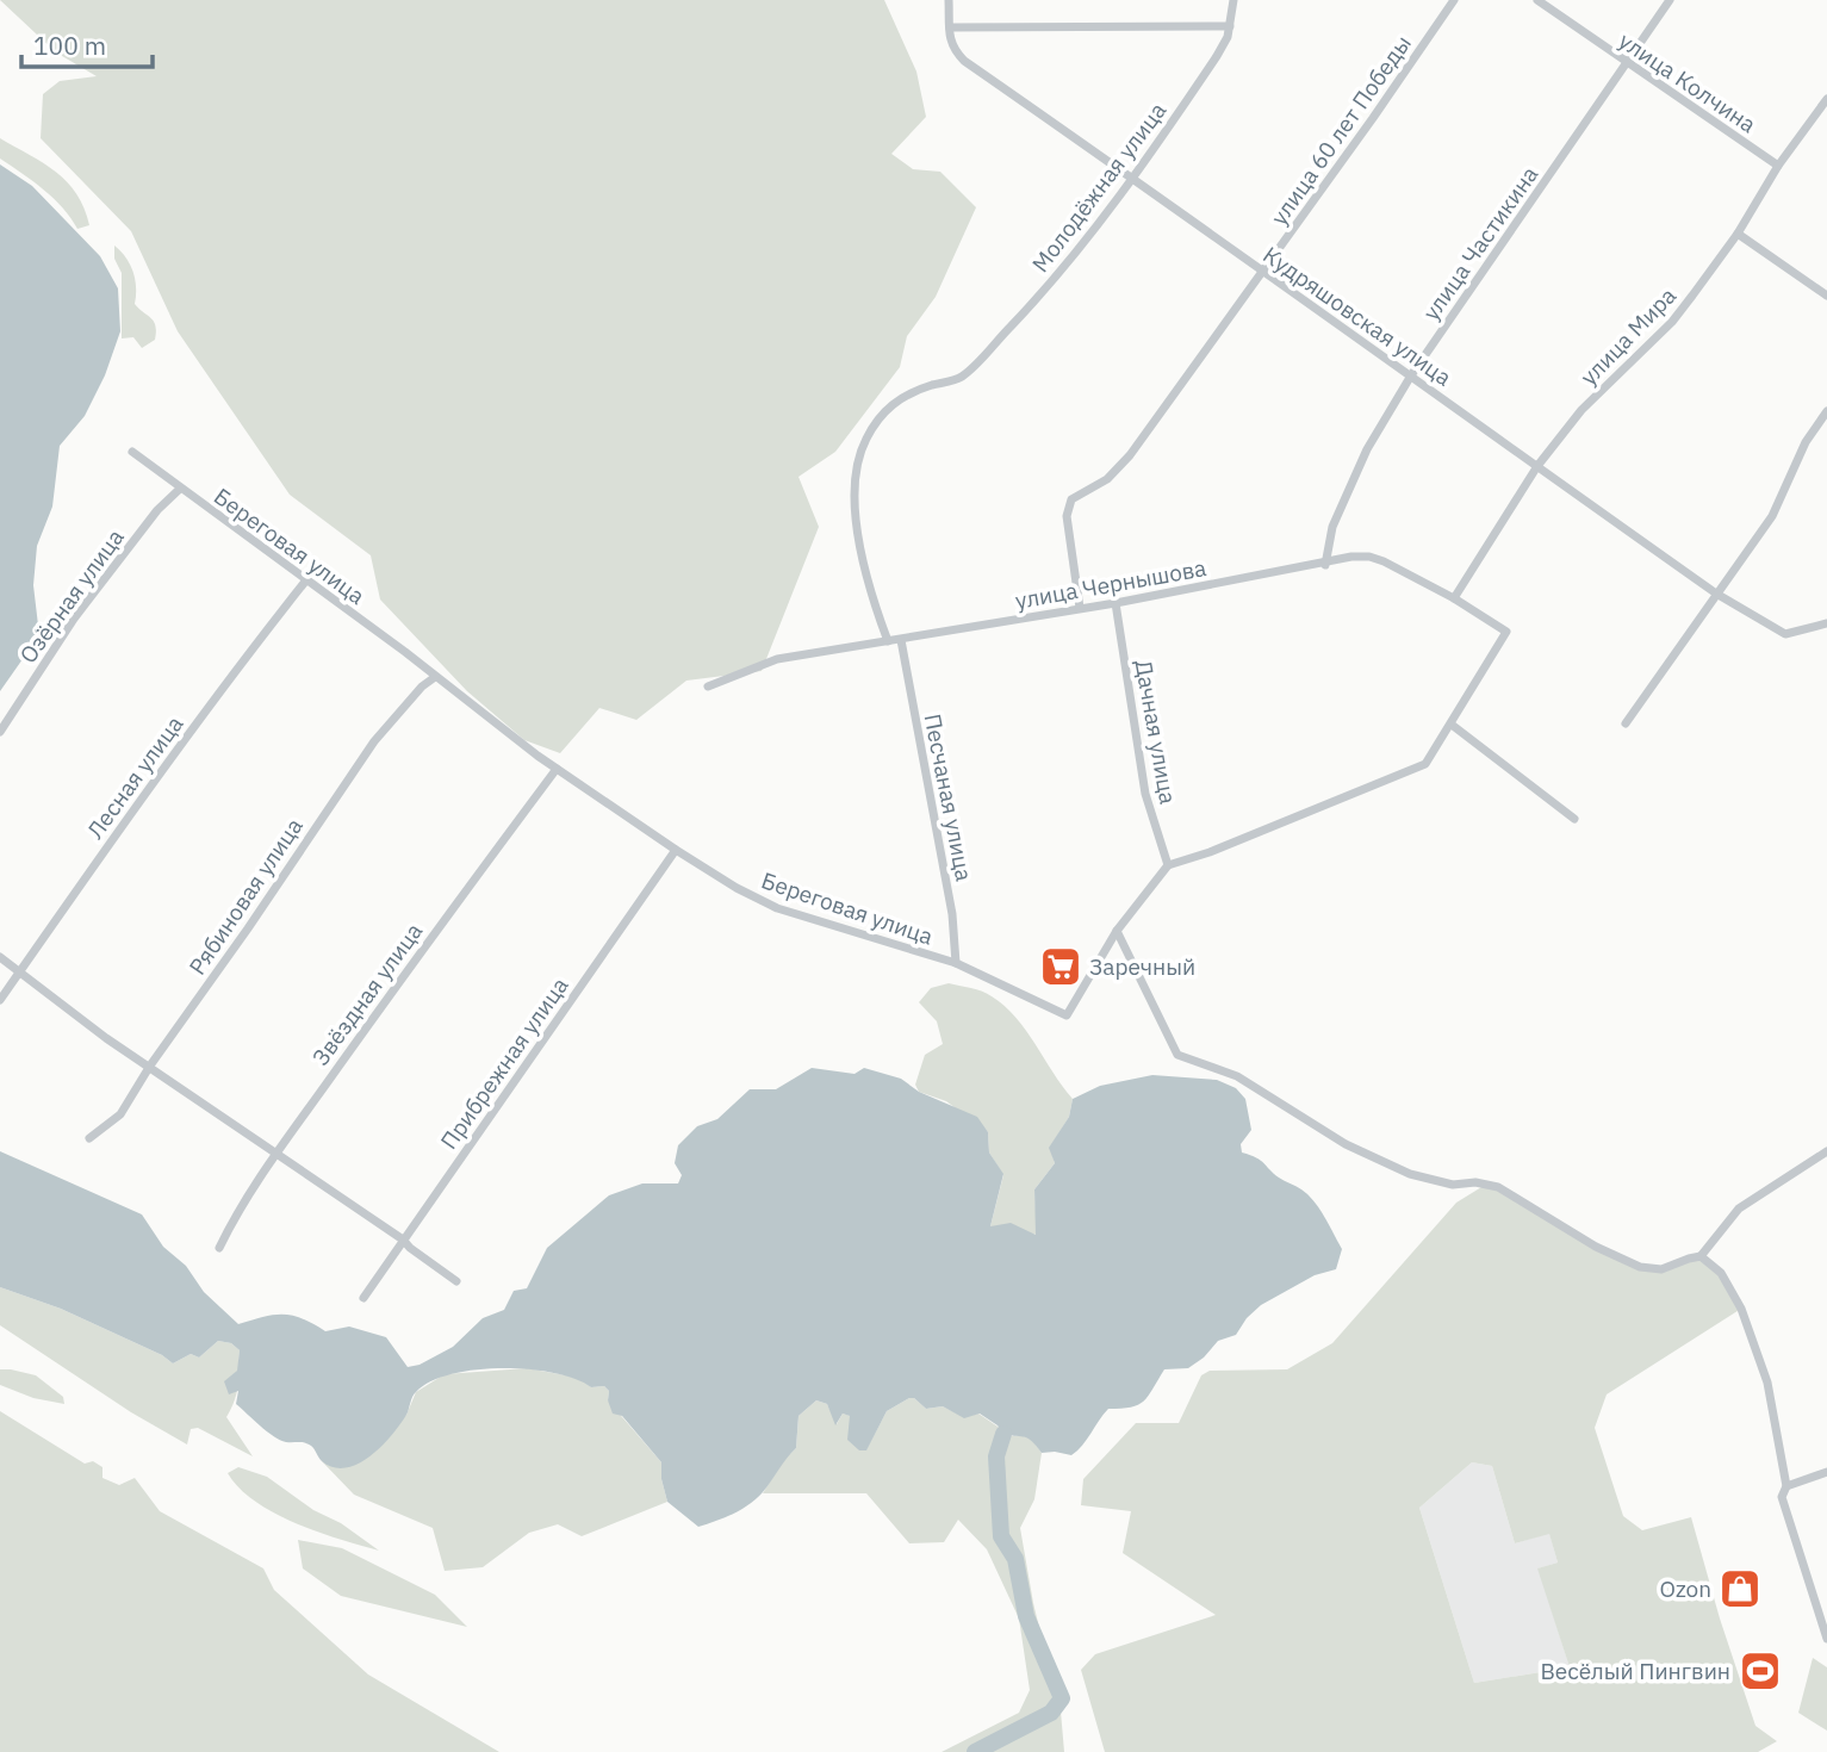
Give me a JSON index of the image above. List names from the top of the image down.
{
  "streets": {
    "street": [
      "улица Колчина",
      "улица 60 лет Победы",
      "Молодёжная улица",
      "улица Частикина",
      "Кудряшовская улица",
      "улица Мира",
      "Береговая улица",
      "улица Чернышова",
      "Озёрная улица",
      "Дачная улица",
      "Лесная улица",
      "Песчаная улица",
      "Рябиновая улица",
      "Звёздная улица",
      "Прибрежная улица"
    ]
  },
  "crossings": [
    ["улица Колчина", "улица Частикина"],
    ["улица Колчина", "улица Мира"],
    ["улица 60 лет Победы", "Кудряшовская улица"],
    ["улица 60 лет Победы", "улица Чернышова"],
    ["Молодёжная улица", "Кудряшовская улица"],
    ["Молодёжная улица", "улица Чернышова"],
    ["улица Частикина", "Кудряшовская улица"],
    ["улица Частикина", "улица Чернышова"],
    ["Кудряшовская улица", "улица Мира"],
    ["улица Мира", "улица Чернышова"],
    ["Береговая улица", "Озёрная улица"],
    ["Береговая улица", "Дачная улица"],
    ["Береговая улица", "Лесная улица"],
    ["Береговая улица", "Песчаная улица"],
    ["Береговая улица", "Рябиновая улица"],
    ["Береговая улица", "Звёздная улица"],
    ["Береговая улица", "Прибрежная улица"],
    ["улица Чернышова", "Дачная улица"],
    ["улица Чернышова", "Песчаная улица"]
  ],
  "places": {
    "supermarket": ["Заречный"],
    "shop": ["Ozon"],
    "sports": ["Весёлый Пингвин"]
  },
  "scale_bar": "100 m"
}
